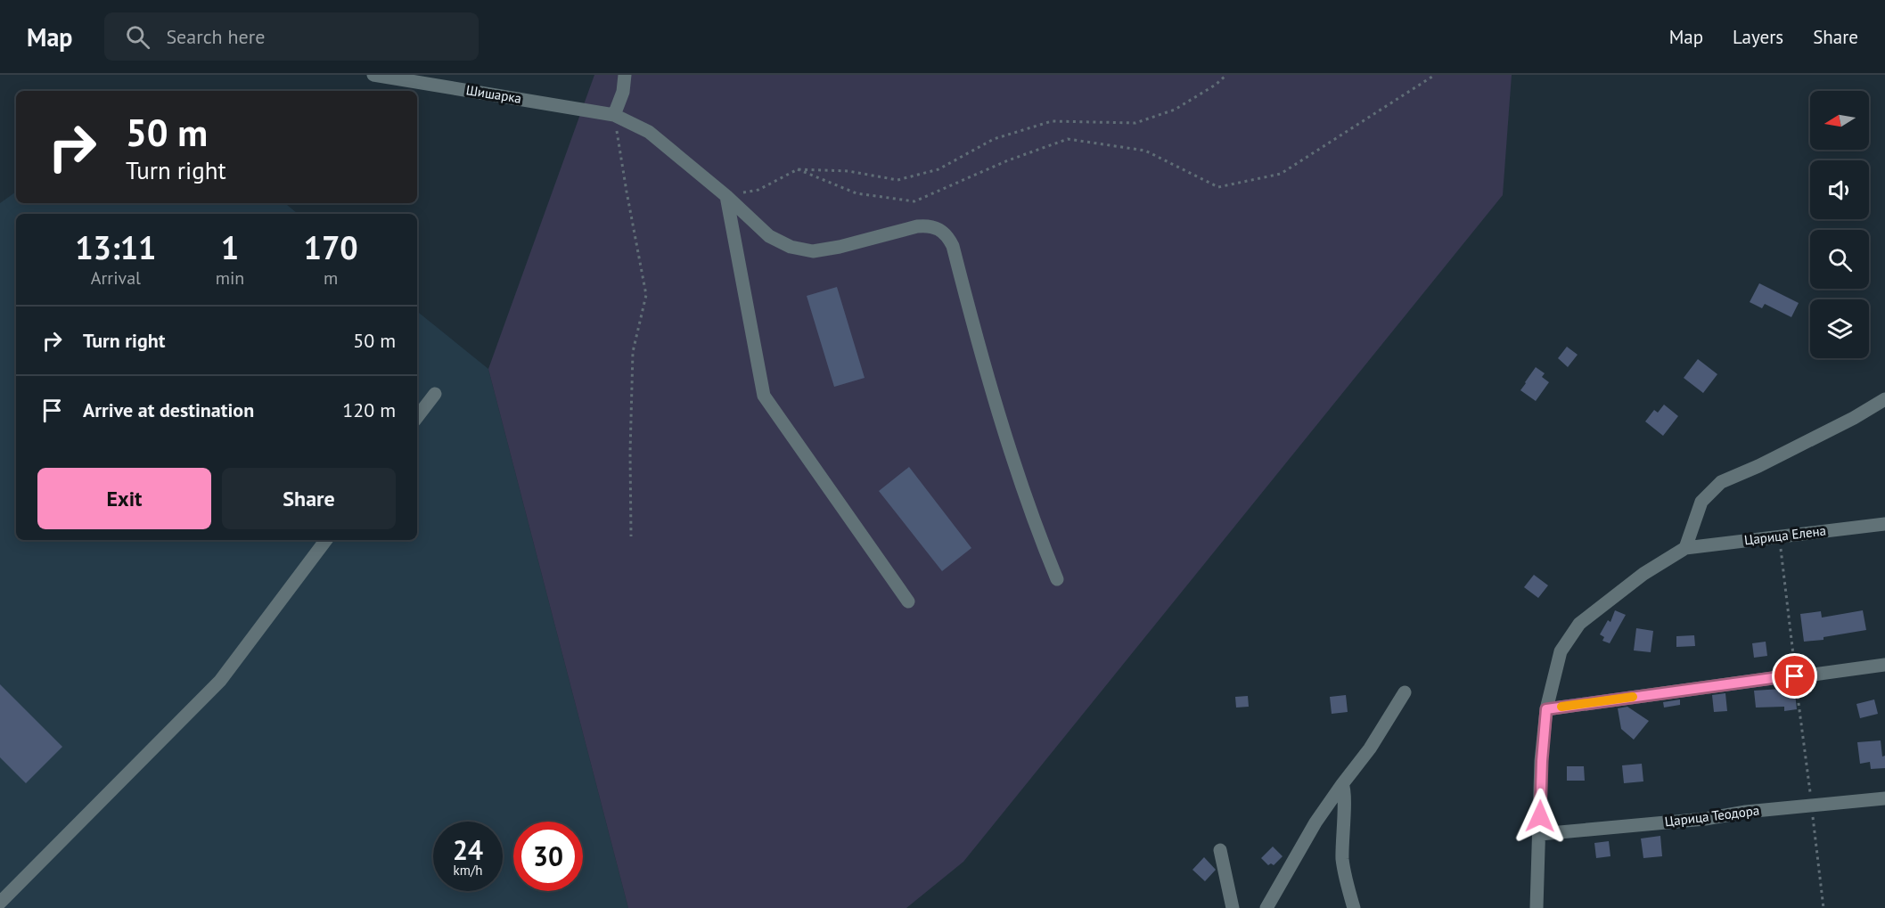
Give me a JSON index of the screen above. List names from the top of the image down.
{
  "streets": {
    "street": ["Шишарка", "Царица Елена", "Царица Теодора"]
  },
  "north": "left",
  "page": {
    "header": "Map",
    "search": "Search here",
    "nav": ["Map", "Layers", "Share"],
    "turn": ["50 m", "Turn right"],
    "eta": [
      "13:11",
      "Arrival",
      "1",
      "min",
      "170",
      "m"
    ],
    "list": [
      {
        "name": "Turn right",
        "value": "50 m"
      },
      {
        "name": "Arrive at destination",
        "value": "120 m"
      }
    ],
    "buttons": ["Exit", "Share"],
    "speed": "24 km/h",
    "limit": "30"
  }
}
